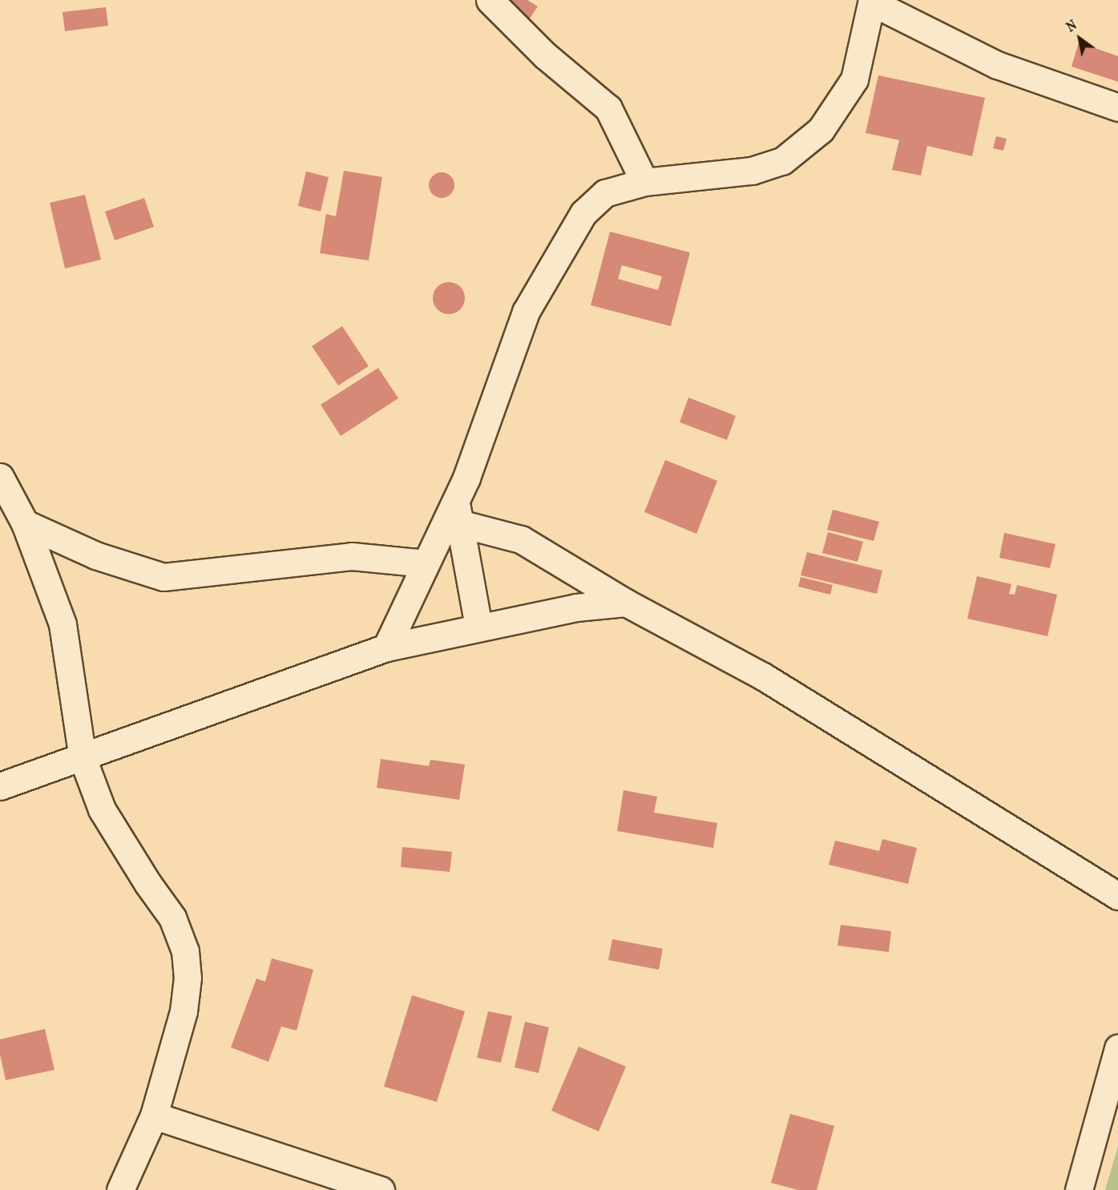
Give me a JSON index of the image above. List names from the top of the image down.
{
  "north": "top left"
}
